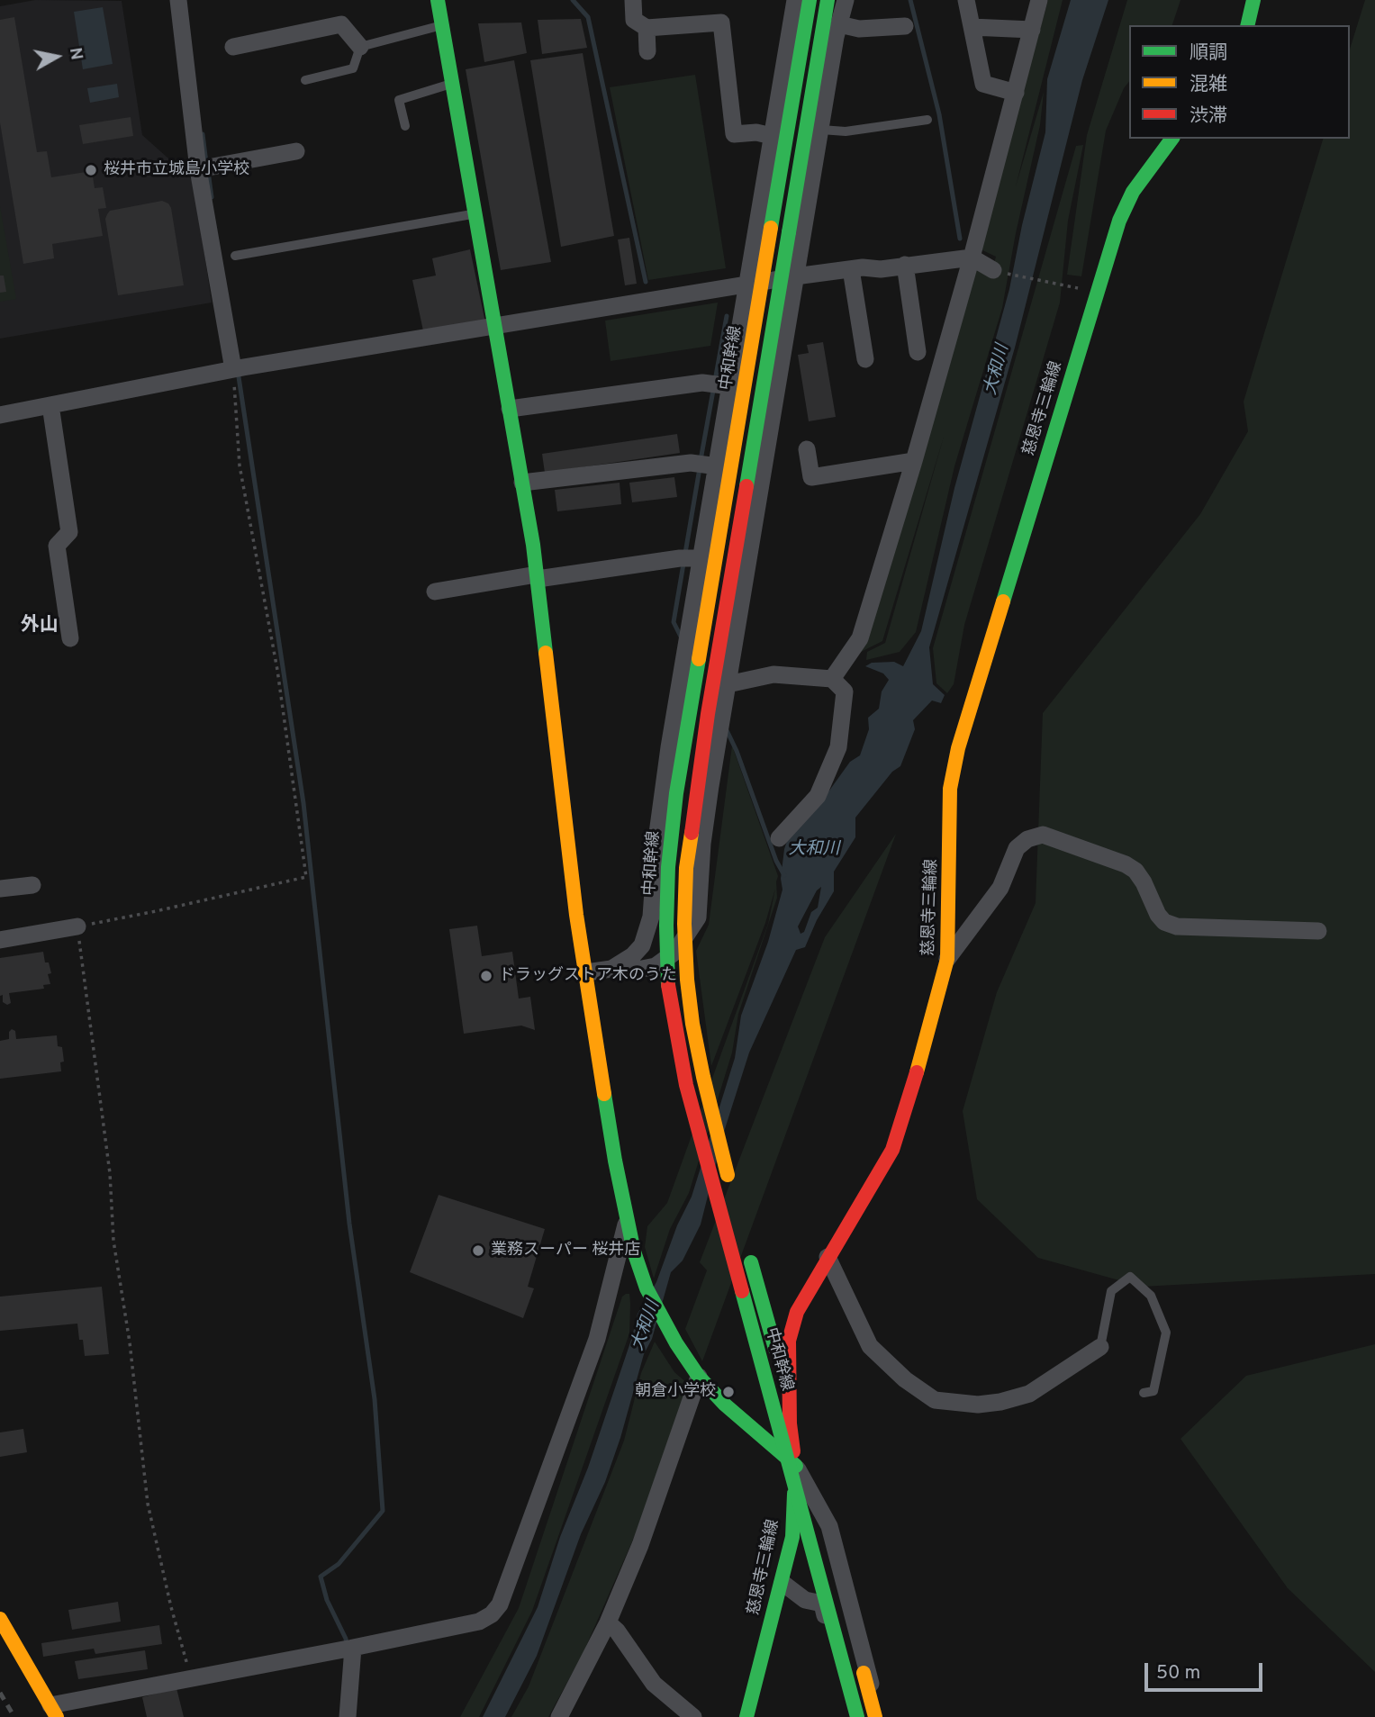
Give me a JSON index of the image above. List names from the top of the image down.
{
  "streets": {
    "main road": ["中和幹線", "慈恩寺三輪線"]
  },
  "districts": ["外山"],
  "water": ["大和川"],
  "places": [
    "桜井市立城島小学校",
    "ドラッグストア木のうた",
    "業務スーパー 桜井店",
    "朝倉小学校"
  ],
  "legend": ["順調", "混雑", "渋滞"],
  "scale_bar": "50 m",
  "north": "right"
}
